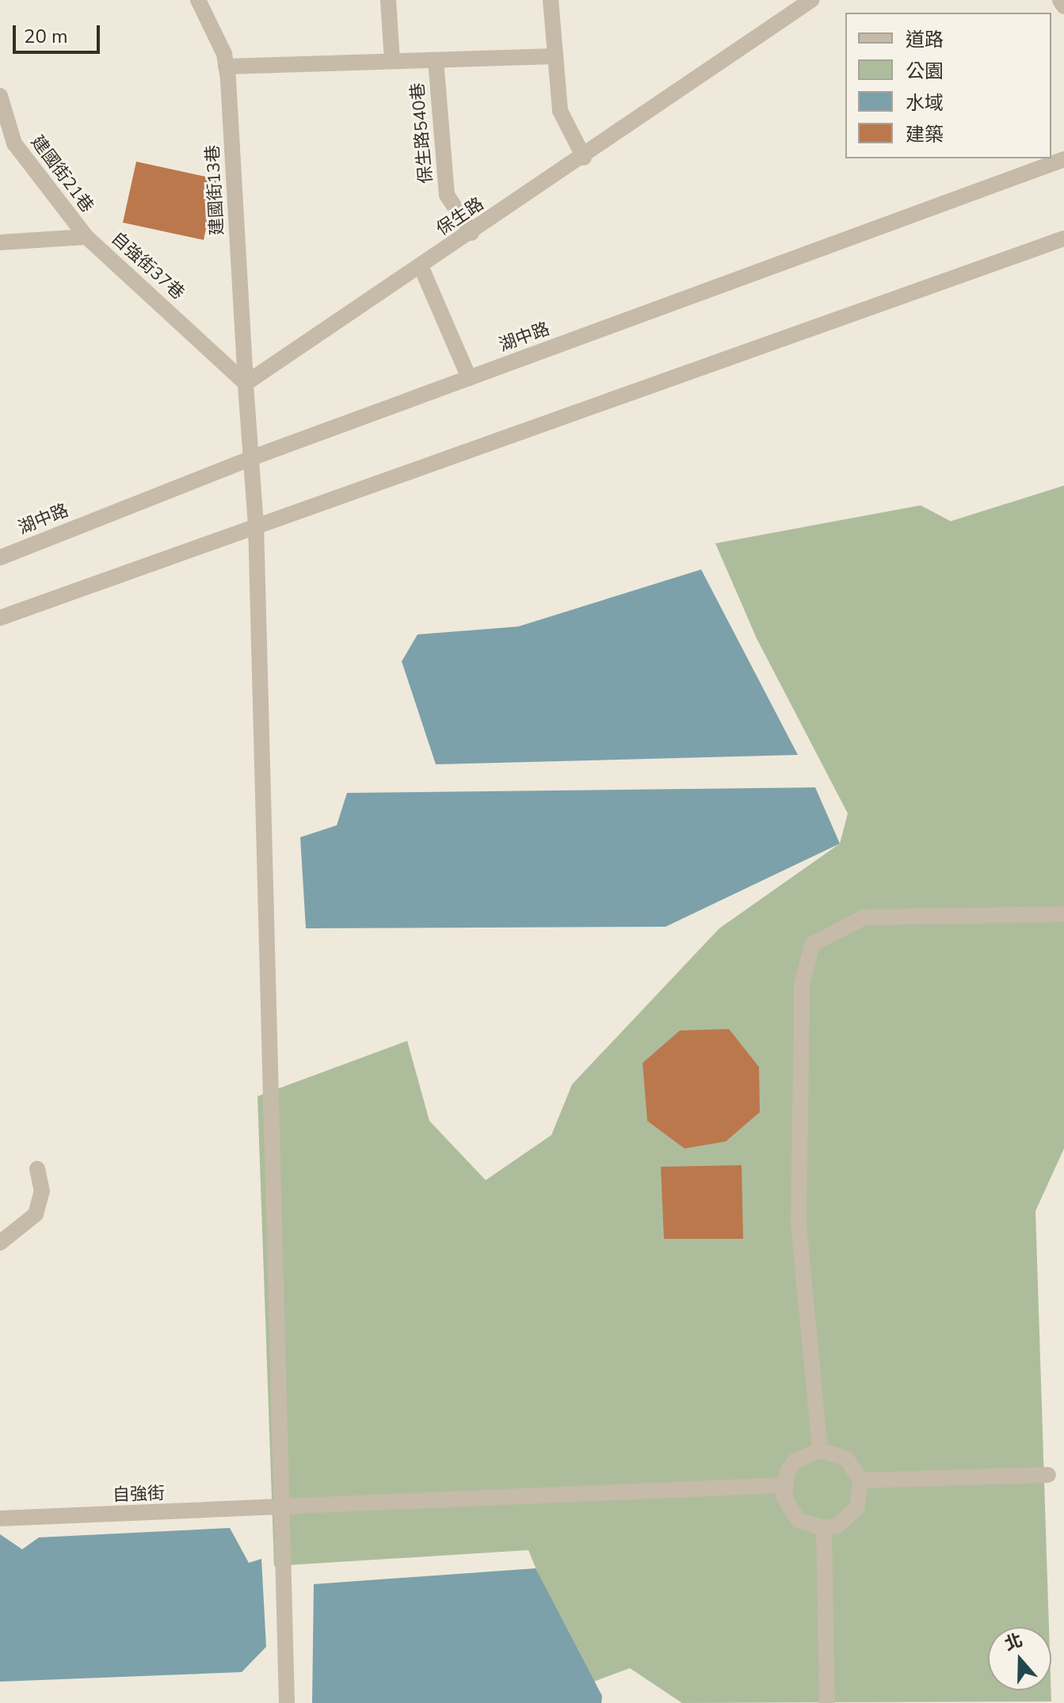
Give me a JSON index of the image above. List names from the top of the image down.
{
  "streets": {
    "street": [
      "保生路540巷",
      "建國街21巷",
      "建國街13巷",
      "保生路",
      "自強街37巷",
      "湖中路",
      "自強街"
    ]
  },
  "crossings": [
    ["保生路540巷", "保生路"],
    ["建國街21巷", "自強街37巷"],
    ["建國街13巷", "保生路"],
    ["建國街13巷", "自強街37巷"],
    ["保生路", "自強街37巷"]
  ],
  "legend": [
    "道路",
    "公園",
    "水域",
    "建築"
  ],
  "scale_bar": "20 m",
  "north": "top"
}
